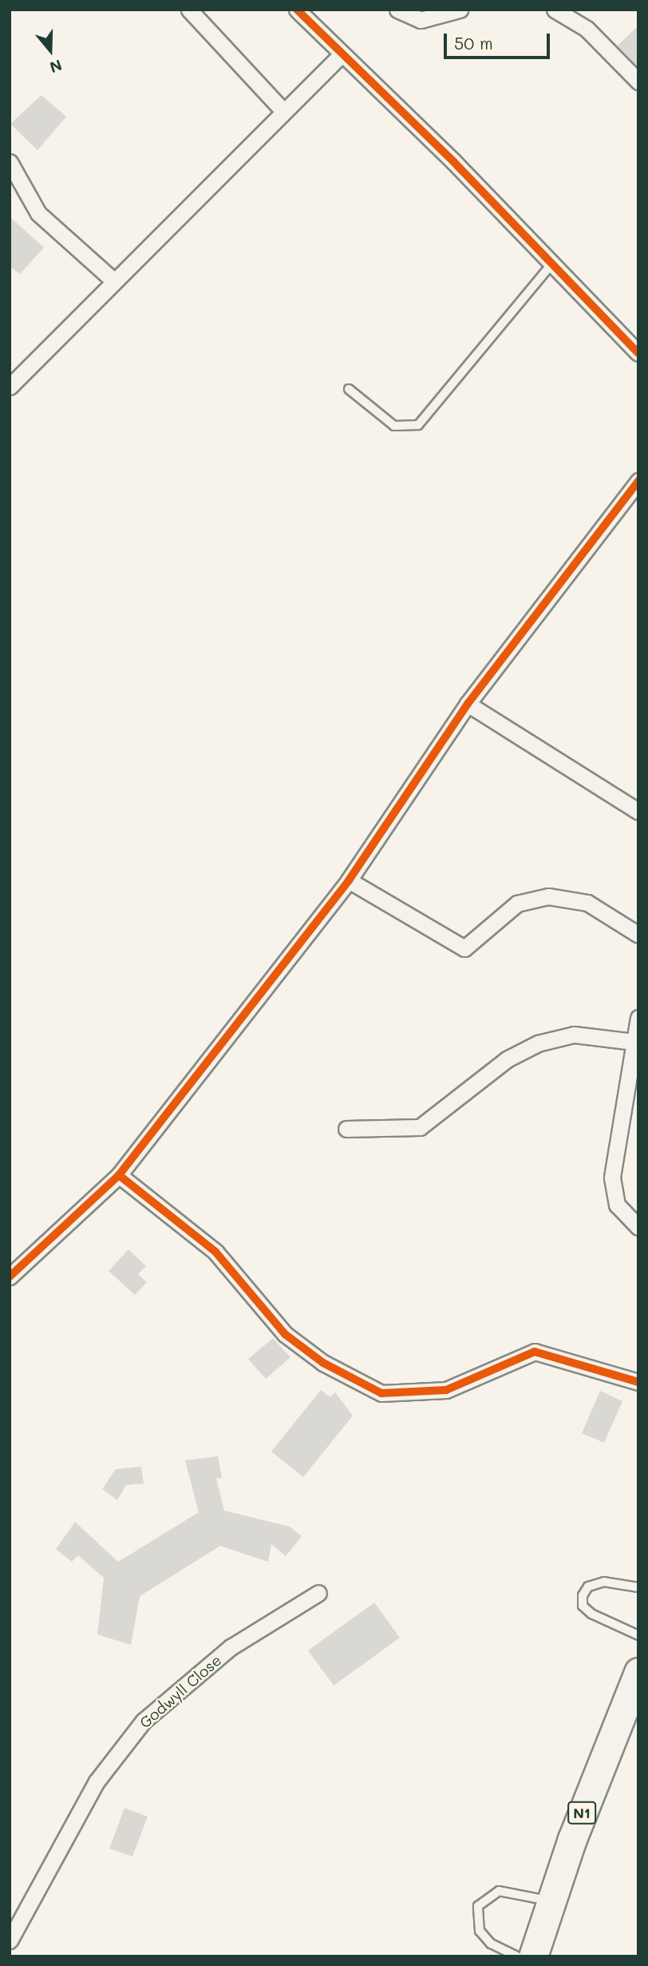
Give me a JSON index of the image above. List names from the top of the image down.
{
  "streets": {
    "highway": ["N1"],
    "street": ["Godwyll Close"]
  },
  "scale_bar": "50 m",
  "north": "bottom"
}
